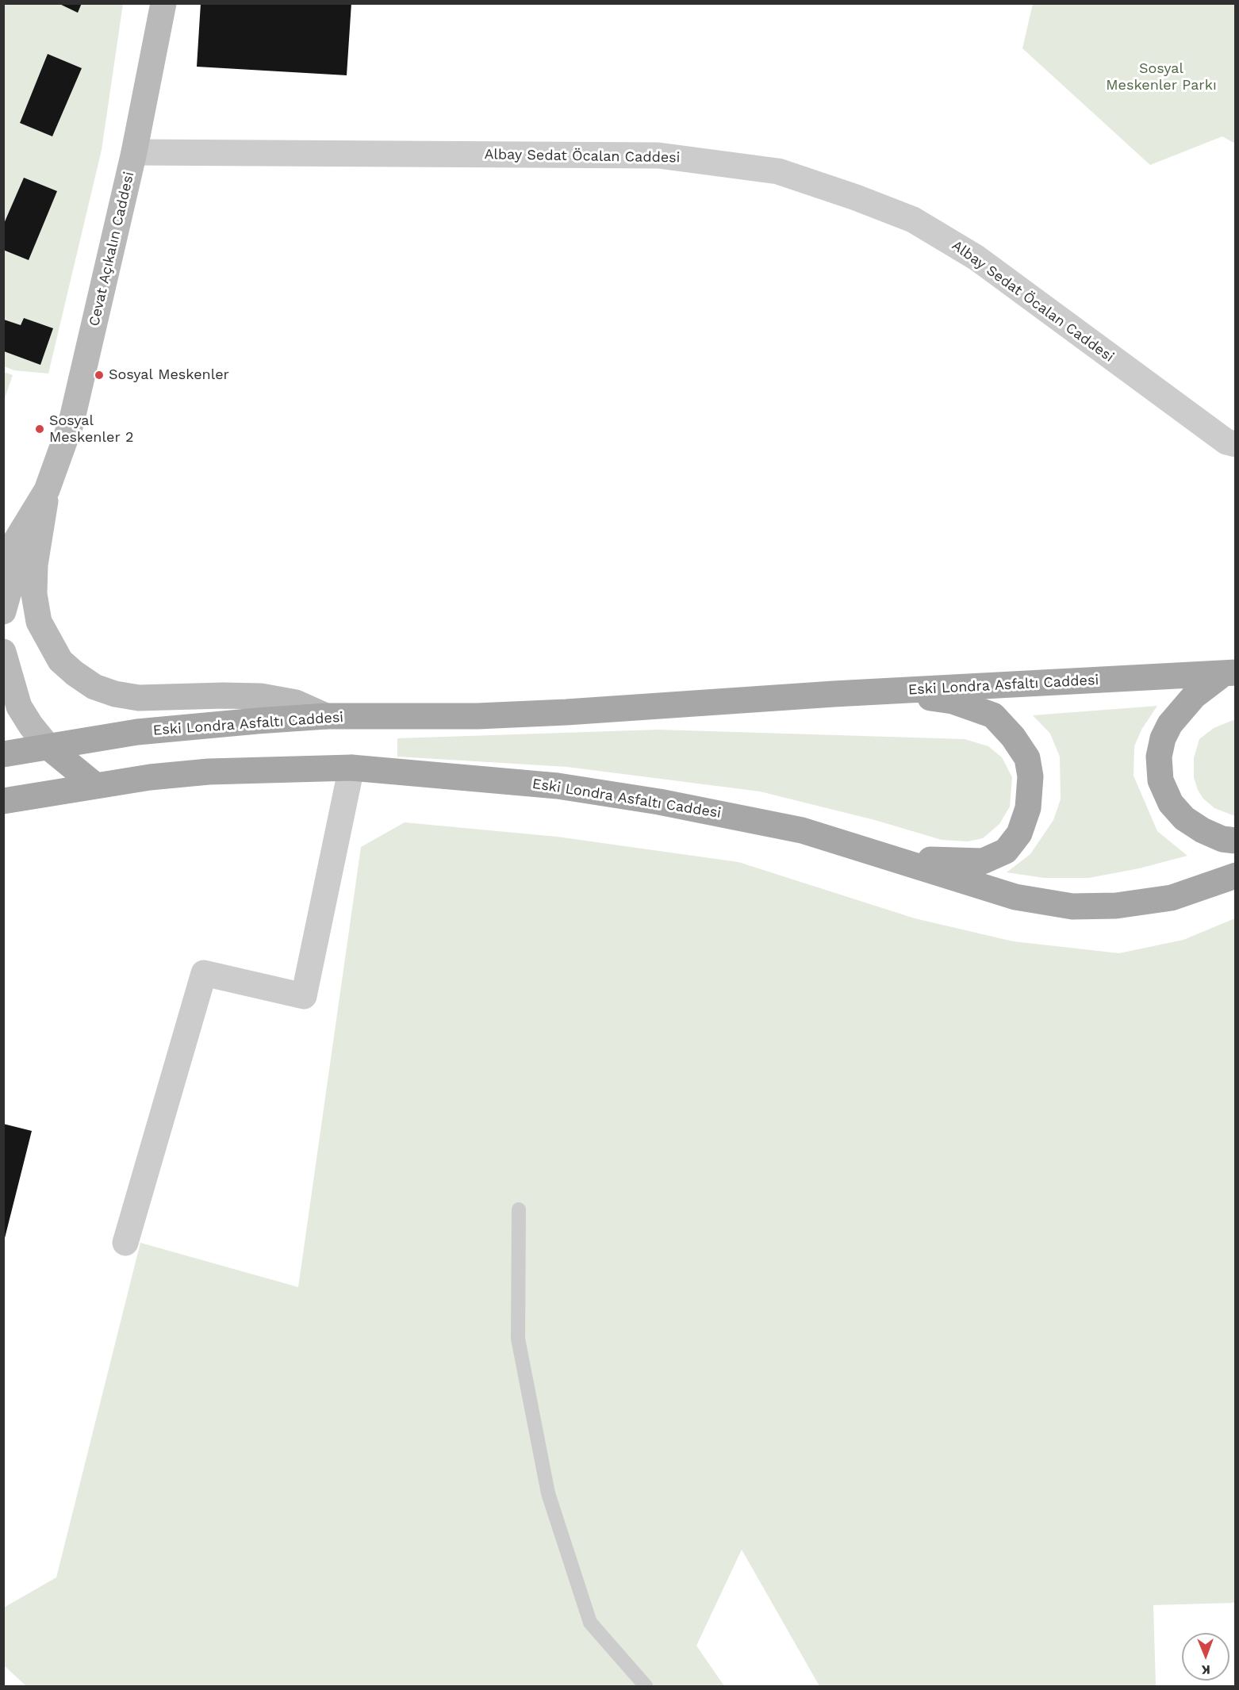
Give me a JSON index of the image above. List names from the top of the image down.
{
  "streets": {
    "main road": ["Eski Londra Asfaltı Caddesi"],
    "street": ["Albay Sedat Öcalan Caddesi", "Cevat Açıkalın Caddesi"]
  },
  "crossings": [
    ["Albay Sedat Öcalan Caddesi", "Cevat Açıkalın Caddesi"]
  ],
  "parks": ["Sosyal Meskenler Parkı"],
  "places": ["Sosyal Meskenler", "Sosyal Meskenler 2"],
  "north": "bottom"
}
